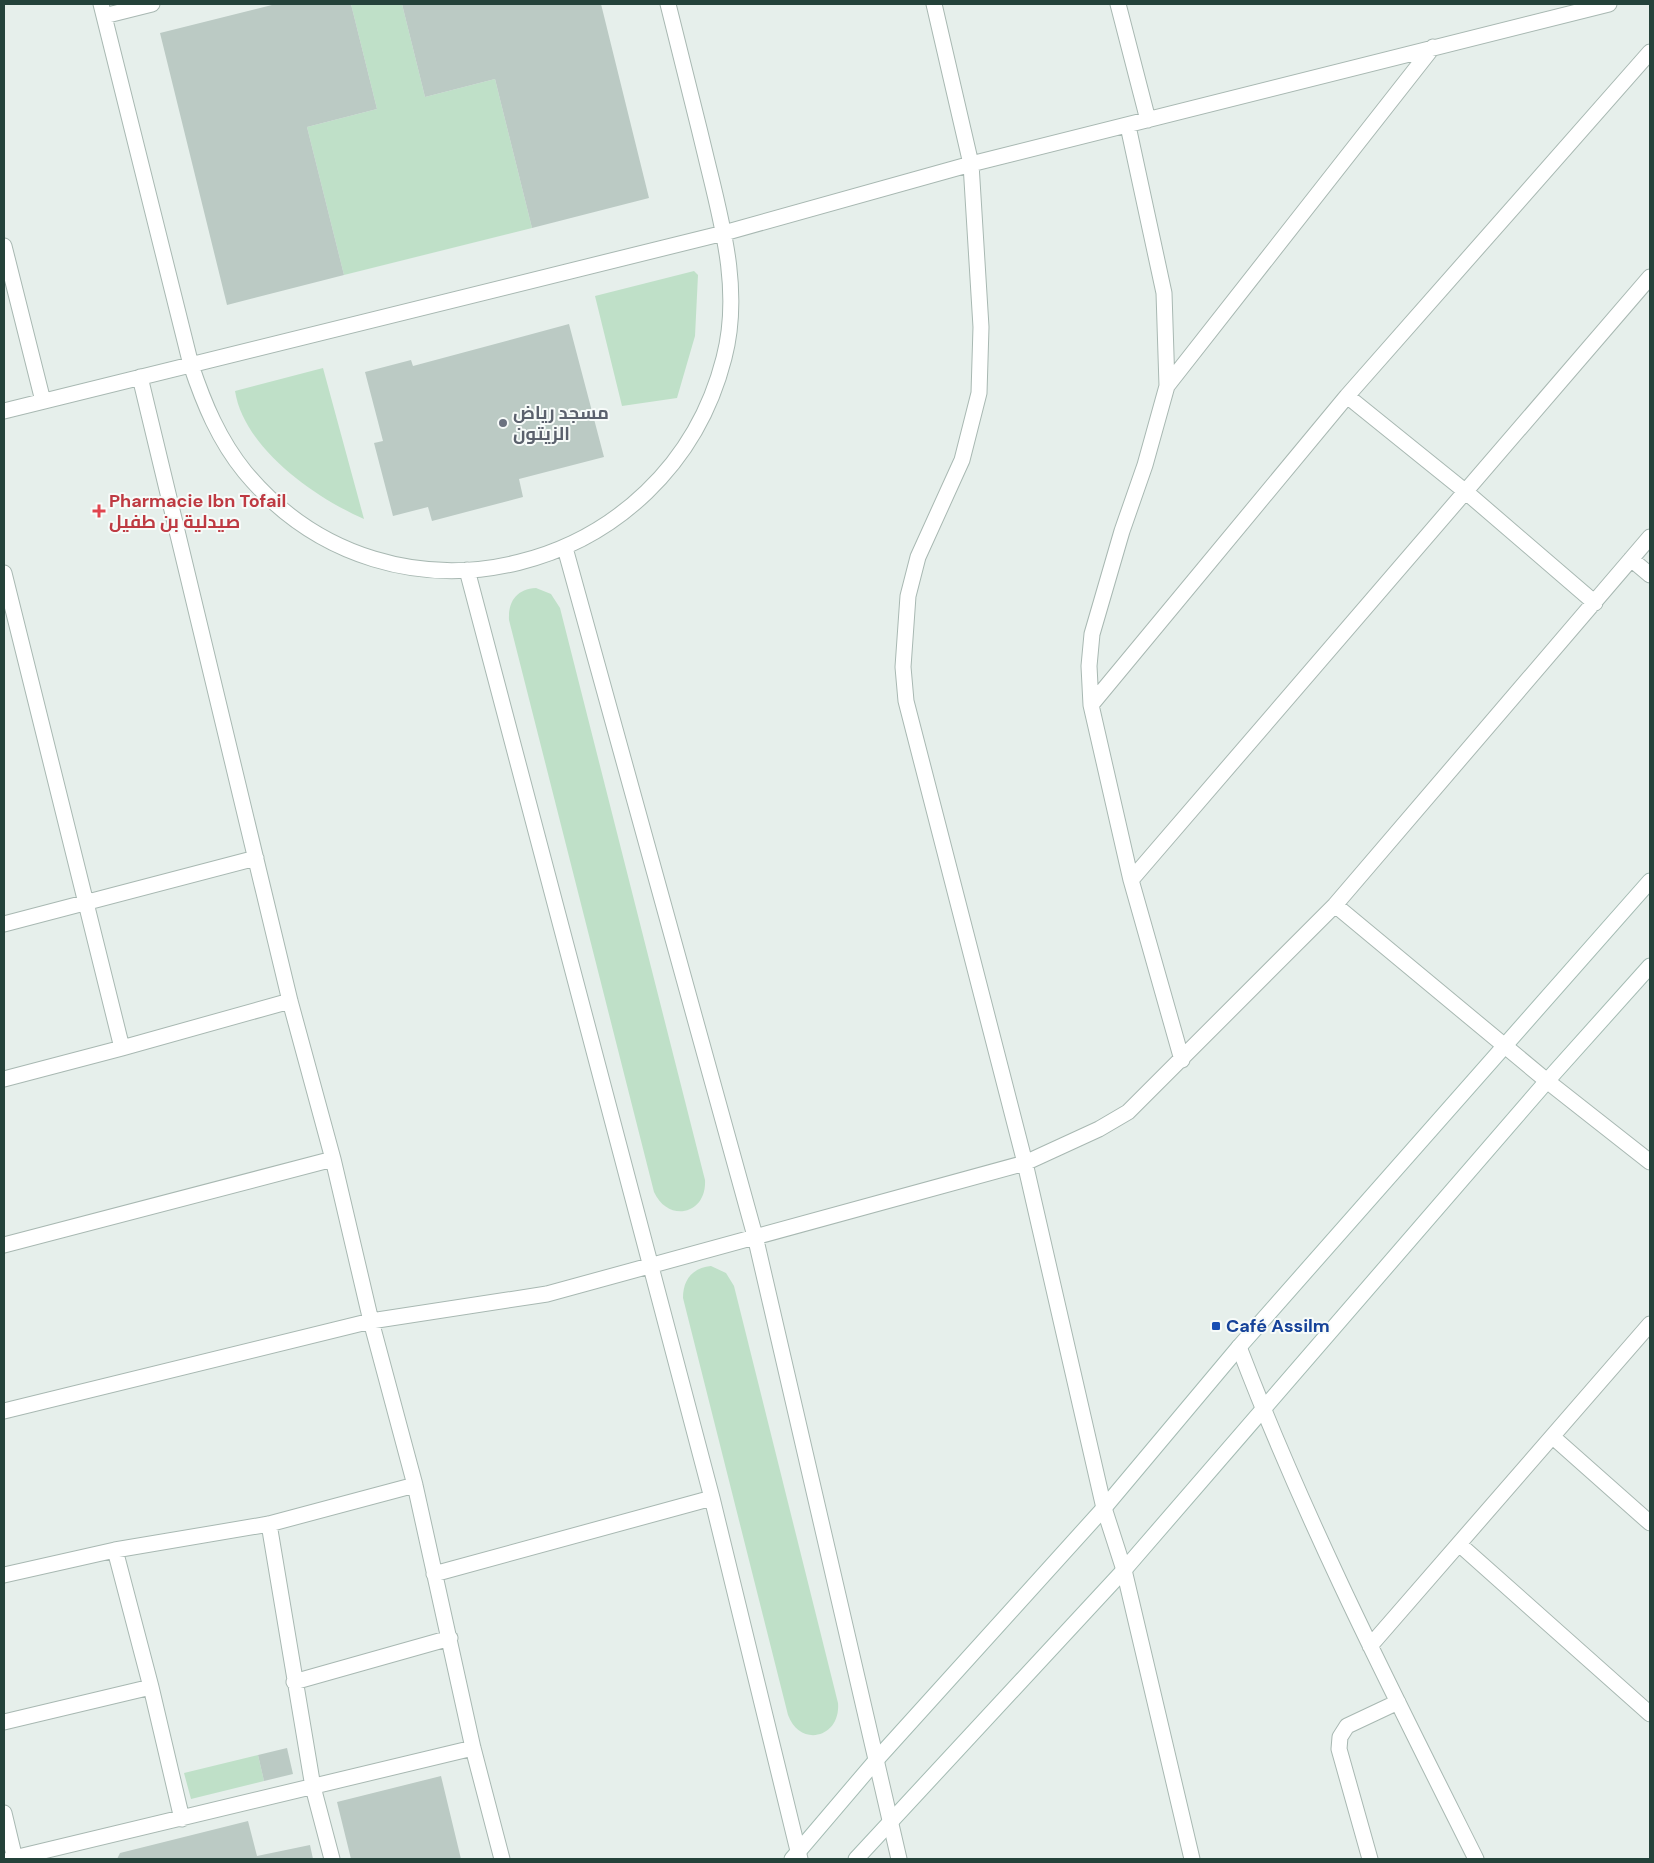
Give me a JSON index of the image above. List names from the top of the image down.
{
  "places": {
    "other": ["مسجد رياض الزيتون"],
    "health": ["Pharmacie Ibn Tofail صيدلية بن طفيل"],
    "transit": ["Café Assilm"]
  }
}
